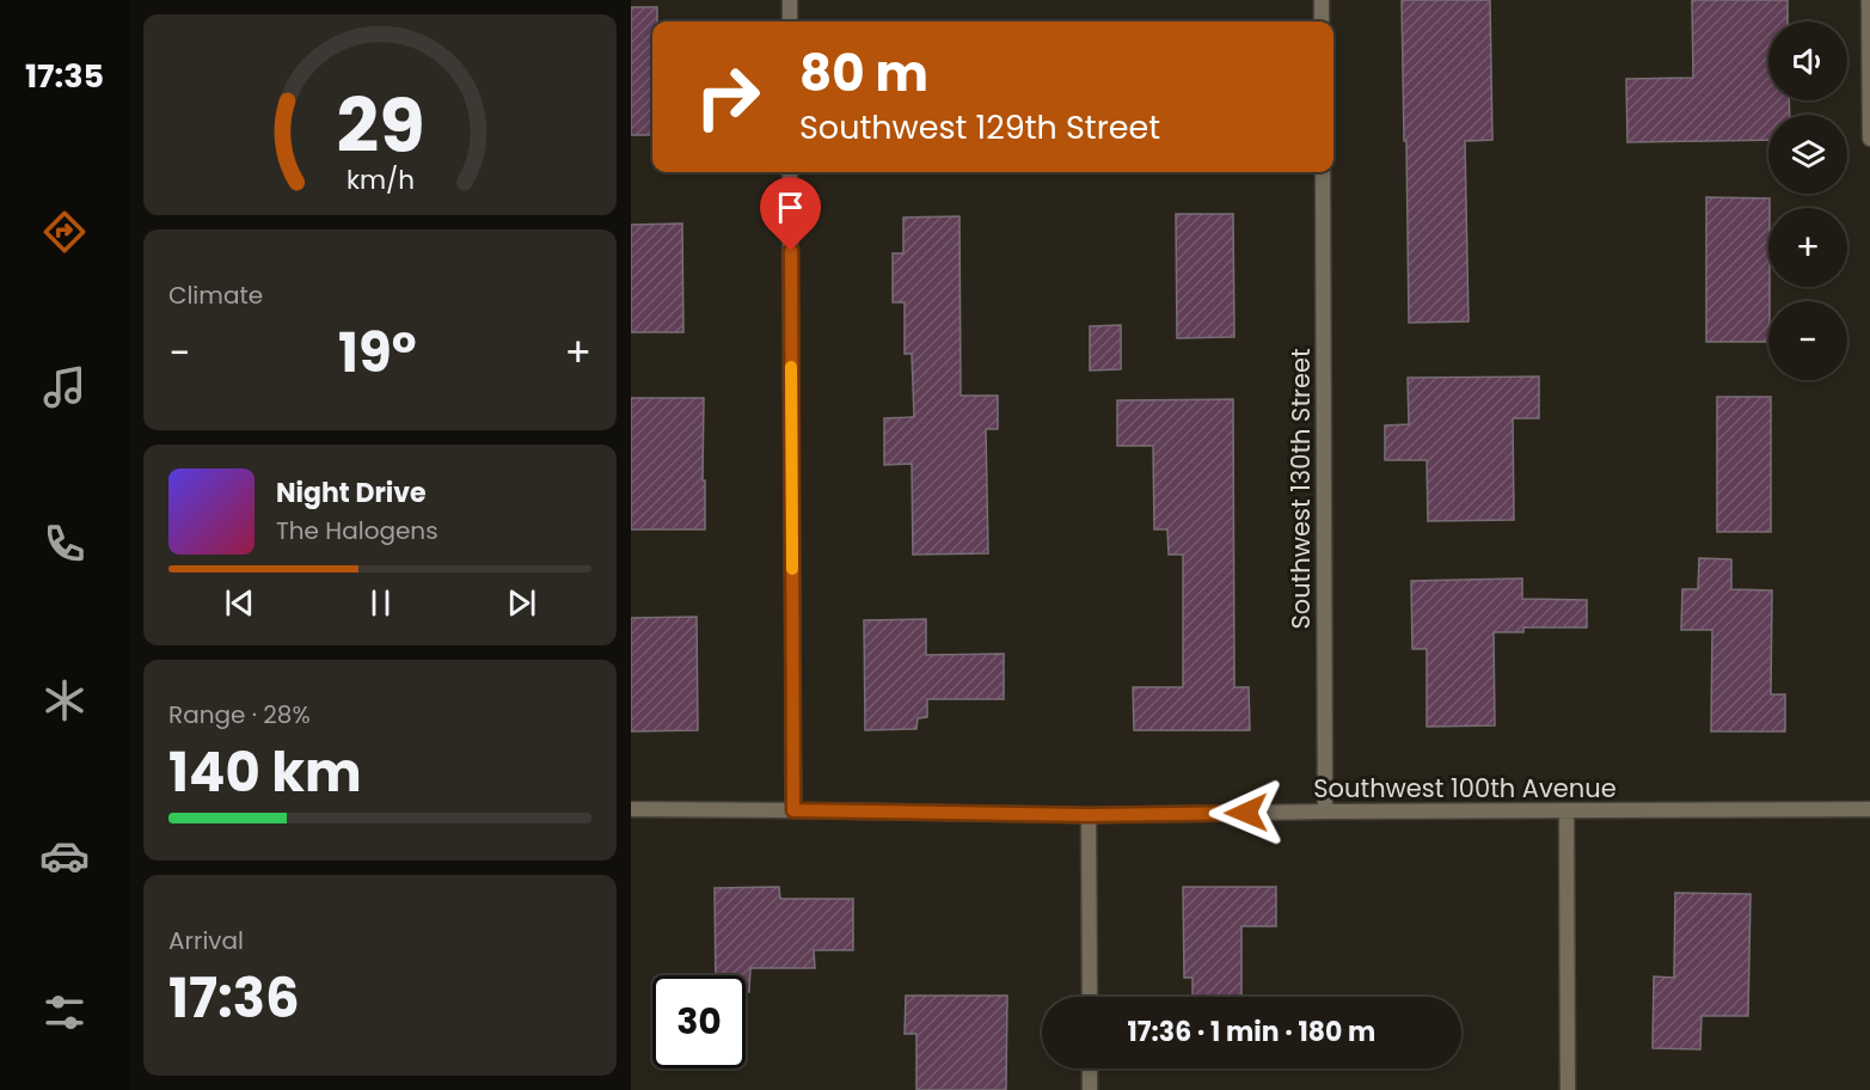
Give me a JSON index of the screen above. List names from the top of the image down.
{
  "streets": {
    "street": ["Southwest 130th Street", "Southwest 100th Avenue"]
  },
  "crossings": [
    ["Southwest 130th Street", "Southwest 100th Avenue"]
  ],
  "page": {
    "tabs": "17:35",
    "map_buttons": ["+", "−"],
    "turn": ["80 m", "Southwest 129th Street"],
    "tile": [
      "Climate",
      ["Range · 28%", "140 km"],
      ["Arrival", "17:36"]
    ],
    "heat": ["−", "19°", "+"],
    "song": ["Night Drive", "The Halogens"],
    "limit": "30",
    "trip": "17:36 · 1 min · 180 m",
    "gauge": ["29", "km/h"]
  }
}
